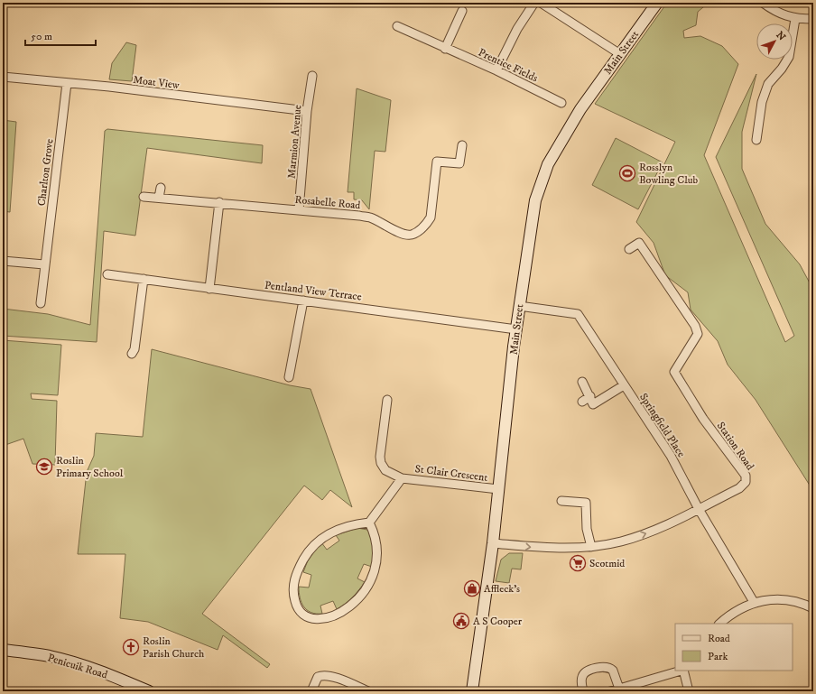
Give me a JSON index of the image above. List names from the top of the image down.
{
  "streets": {
    "main road": ["Main Street", "Penicuik Road"],
    "street": [
      "Prentice Fields",
      "Moat View",
      "Marmion Avenue",
      "Charlton Grove",
      "Rosabelle Road",
      "Pentland View Terrace",
      "Springfield Place",
      "Station Road",
      "St Clair Crescent"
    ]
  },
  "crossings": [
    ["Main Street", "Pentland View Terrace"],
    ["Main Street", "Springfield Place"],
    ["Main Street", "Station Road"],
    ["Main Street", "St Clair Crescent"],
    ["Moat View", "Marmion Avenue"],
    ["Moat View", "Charlton Grove"],
    ["Marmion Avenue", "Rosabelle Road"],
    ["Springfield Place", "Station Road"]
  ],
  "one_way": ["Station Road"],
  "places": {
    "sports": ["Rosslyn Bowling Club"],
    "school or university": ["Roslin Primary School"],
    "supermarket": ["Scotmid"],
    "shop": ["Affleck's"],
    "public building": ["A S Cooper"],
    "church": ["Roslin Parish Church"]
  },
  "legend": ["Road", "Park"],
  "scale_bar": "50 m",
  "north": "top right"
}
